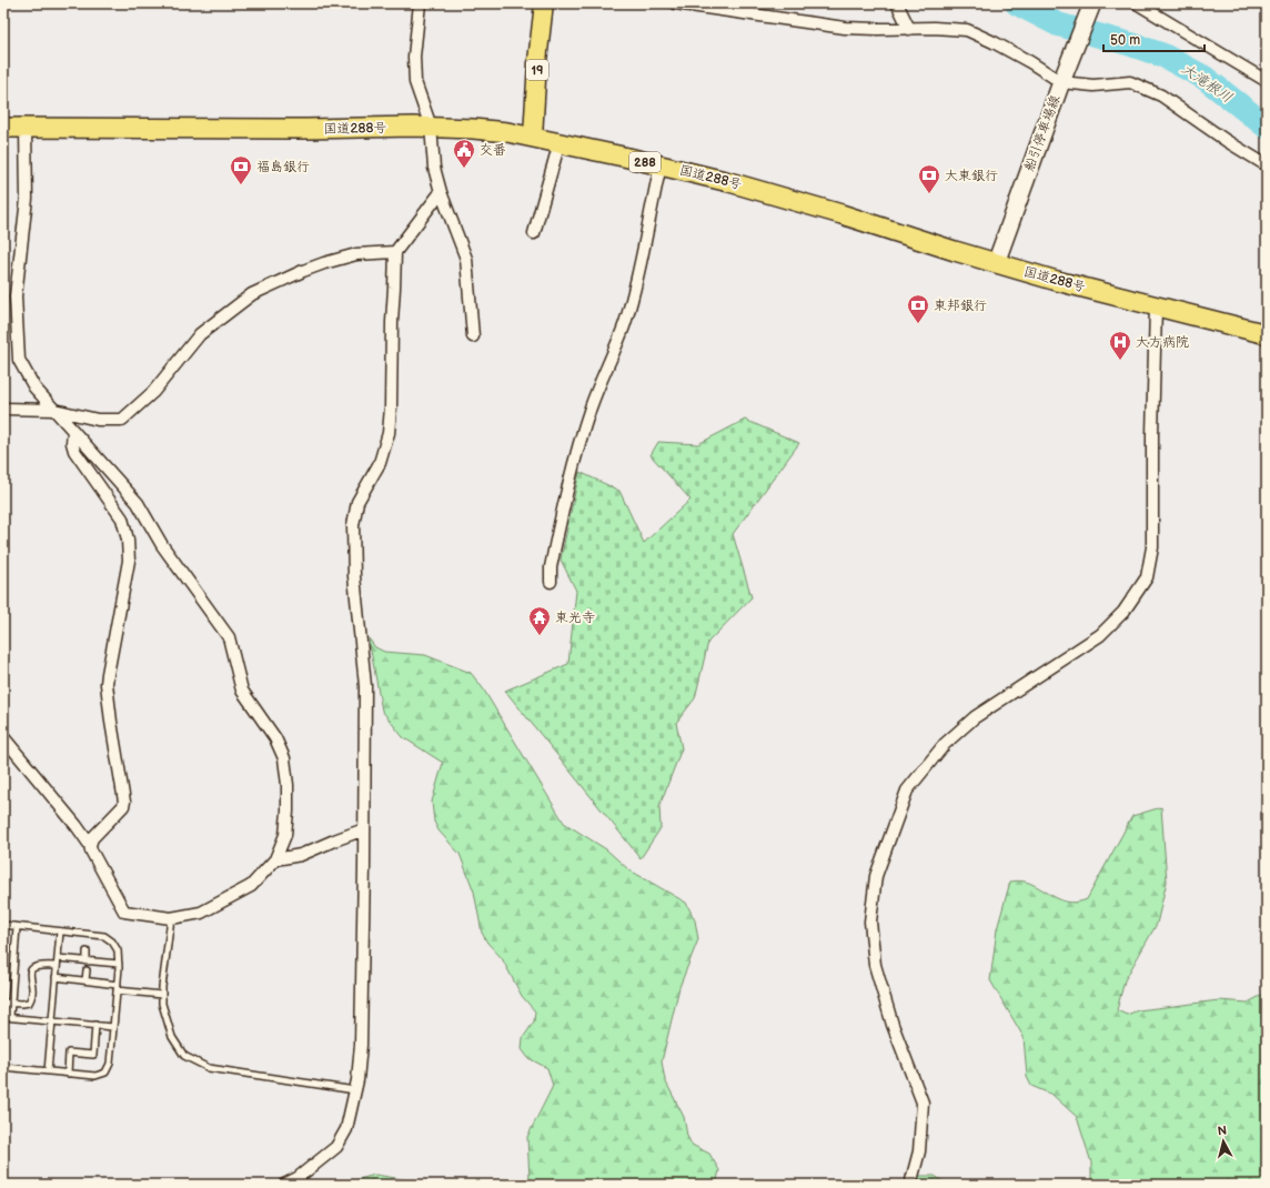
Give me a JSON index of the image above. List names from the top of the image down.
{
  "streets": {
    "highway": ["国道288号", "288"],
    "main road": ["19", "船引停車場線"]
  },
  "crossings": [
    ["19", "国道288号"],
    ["国道288号", "船引停車場線"]
  ],
  "water": ["大滝根川"],
  "places": {
    "public building": ["交番"],
    "bank": ["福島銀行", "大東銀行", "東邦銀行"],
    "hospital": ["大方病院"],
    "temple": ["東光寺"]
  },
  "scale_bar": "50 m",
  "north": "top"
}
